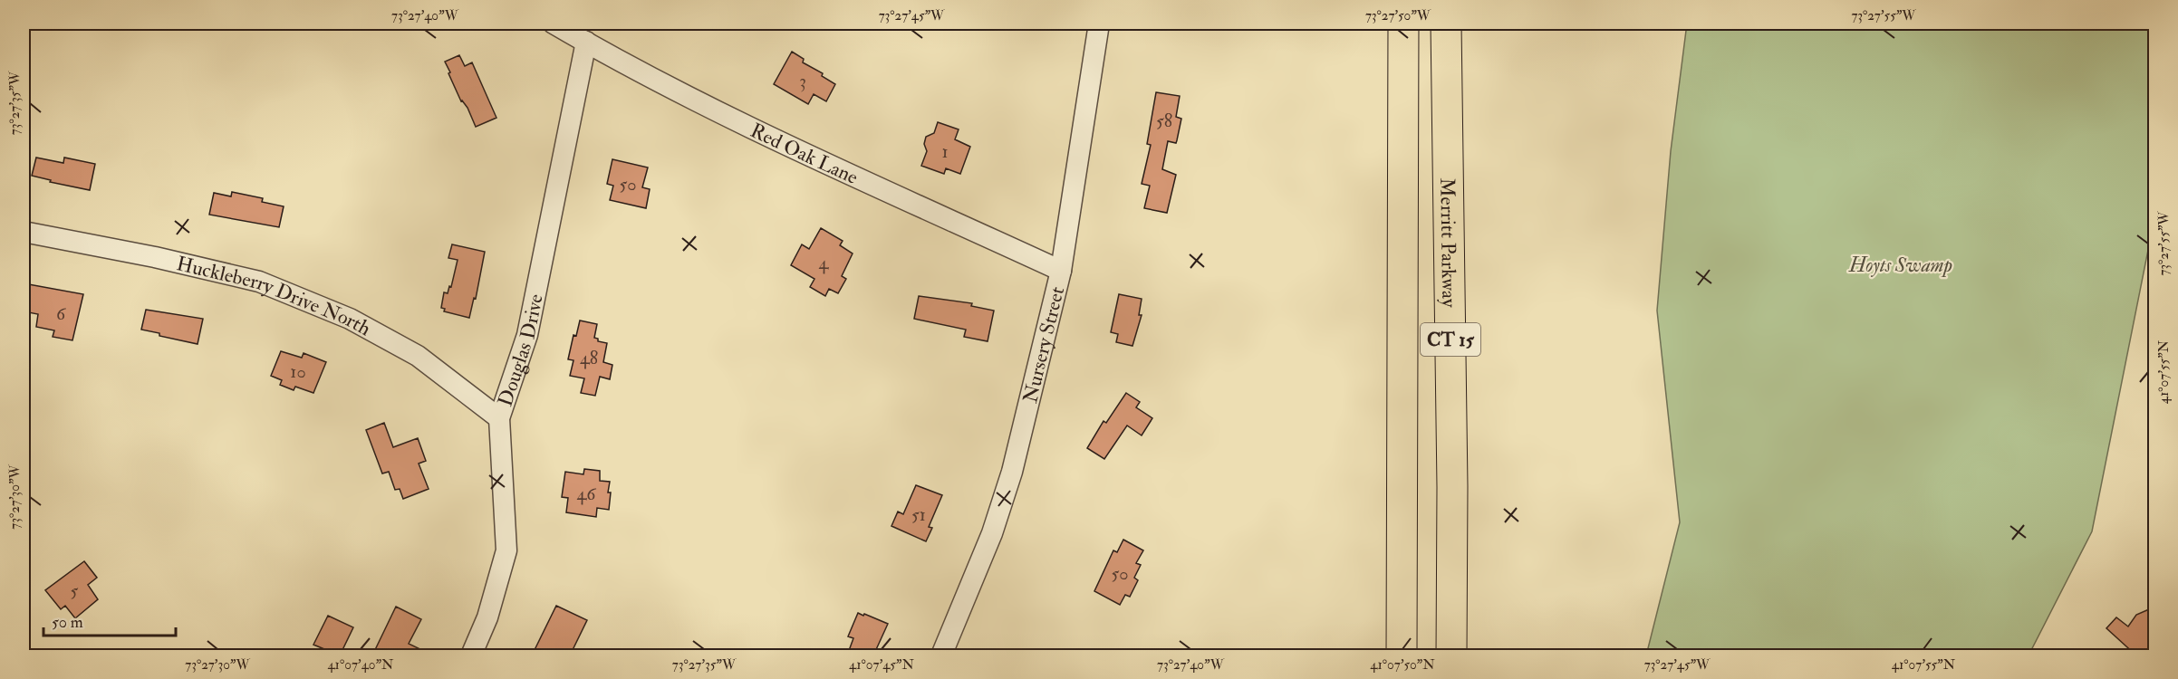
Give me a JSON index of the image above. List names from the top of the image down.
{
  "streets": {
    "highway": ["Merritt Parkway", "CT 15"],
    "street": [
      "Red Oak Lane",
      "Huckleberry Drive North",
      "Nursery Street",
      "Douglas Drive"
    ]
  },
  "crossings": [
    ["Red Oak Lane", "Nursery Street"],
    ["Red Oak Lane", "Douglas Drive"],
    ["Huckleberry Drive North", "Douglas Drive"]
  ],
  "parks": ["Hoyts Swamp"],
  "house_numbers": [
    "3",
    "58",
    "1",
    "50",
    "4",
    "6",
    "48",
    "10",
    "46",
    "51",
    "50",
    "5"
  ],
  "scale_bar": "50 m",
  "coordinates": [
    "73°27'40\"W",
    "73°27'45\"W",
    "73°27'50\"W",
    "73°27'55\"W",
    "73°27'35\"W",
    "41°07'55\"N",
    "73°27'30\"W",
    "41°07'40\"N",
    "41°07'45\"N",
    "41°07'50\"N"
  ]
}
